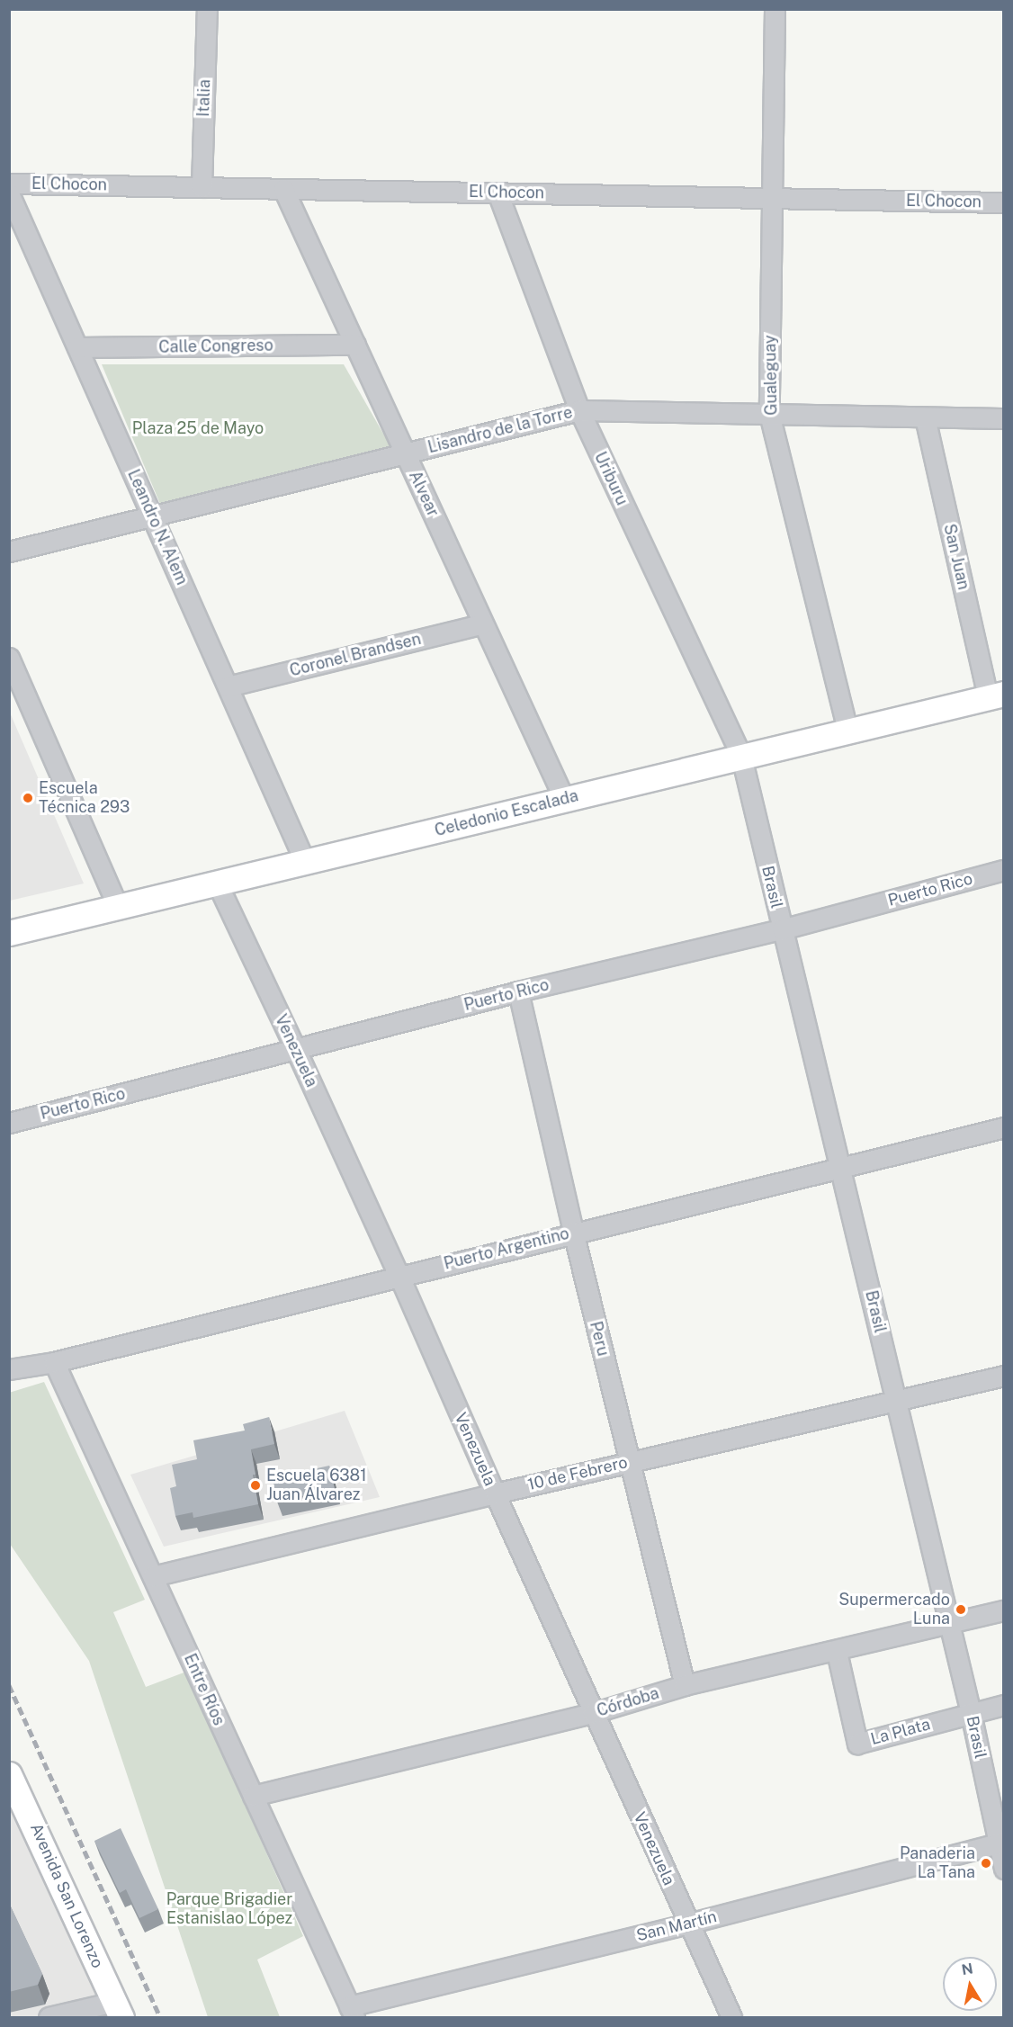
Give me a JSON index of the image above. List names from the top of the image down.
{
  "streets": {
    "main road": ["Celedonio Escalada", "Avenida San Lorenzo"],
    "street": [
      "Italia",
      "El Chocon",
      "Calle Congreso",
      "Gualeguay",
      "Lisandro de la Torre",
      "Uriburu",
      "Alvear",
      "Leandro N. Alem",
      "San Juan",
      "Coronel Brandsen",
      "Brasil",
      "Puerto Rico",
      "Venezuela",
      "Puerto Argentino",
      "Peru",
      "10 de Febrero",
      "Entre Ríos",
      "Córdoba",
      "La Plata",
      "San Martín"
    ]
  },
  "crossings": [
    ["Italia", "El Chocon"],
    ["El Chocon", "Gualeguay"],
    ["El Chocon", "Uriburu"],
    ["El Chocon", "Alvear"],
    ["Calle Congreso", "Alvear"],
    ["Calle Congreso", "Leandro N. Alem"],
    ["Gualeguay", "Lisandro de la Torre"],
    ["Gualeguay", "Celedonio Escalada"],
    ["Lisandro de la Torre", "Uriburu"],
    ["Lisandro de la Torre", "Alvear"],
    ["Lisandro de la Torre", "Leandro N. Alem"],
    ["Lisandro de la Torre", "San Juan"],
    ["Uriburu", "Celedonio Escalada"],
    ["Uriburu", "Brasil"],
    ["Alvear", "Coronel Brandsen"],
    ["Alvear", "Celedonio Escalada"],
    ["Leandro N. Alem", "Coronel Brandsen"],
    ["Leandro N. Alem", "Celedonio Escalada"],
    ["San Juan", "Celedonio Escalada"],
    ["Celedonio Escalada", "Brasil"],
    ["Celedonio Escalada", "Venezuela"],
    ["Brasil", "Puerto Rico"],
    ["Brasil", "Puerto Argentino"],
    ["Brasil", "10 de Febrero"],
    ["Brasil", "Córdoba"],
    ["Brasil", "La Plata"],
    ["Brasil", "San Martín"],
    ["Puerto Rico", "Venezuela"],
    ["Puerto Rico", "Peru"],
    ["Venezuela", "Puerto Argentino"],
    ["Venezuela", "10 de Febrero"],
    ["Venezuela", "Córdoba"],
    ["Venezuela", "San Martín"],
    ["Puerto Argentino", "Peru"],
    ["Puerto Argentino", "Entre Ríos"],
    ["Peru", "10 de Febrero"],
    ["Peru", "Córdoba"],
    ["10 de Febrero", "Entre Ríos"],
    ["Entre Ríos", "Córdoba"],
    ["Entre Ríos", "San Martín"],
    ["Córdoba", "La Plata"]
  ],
  "parks": ["Plaza 25 de Mayo", "Parque Brigadier Estanislao López"],
  "places": [
    "Escuela Técnica 293",
    "Escuela 6381 Juan Álvarez",
    "Supermercado Luna",
    "Panaderia La Tana"
  ],
  "north": "top"
}
